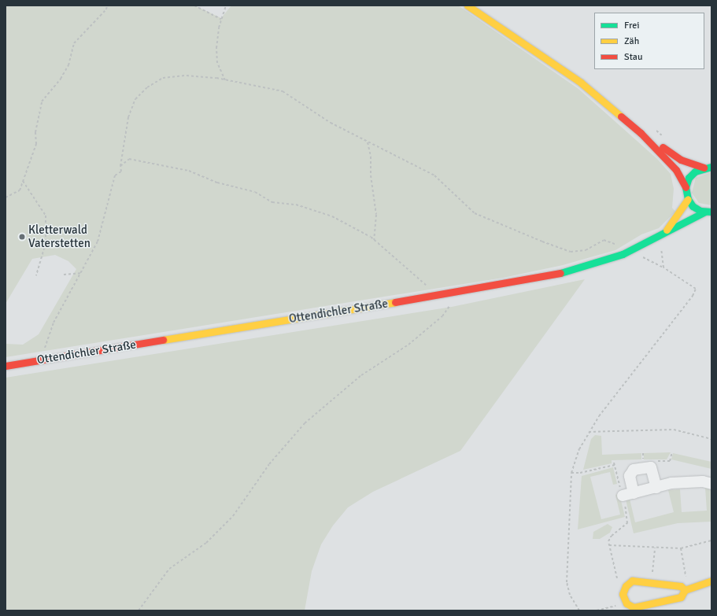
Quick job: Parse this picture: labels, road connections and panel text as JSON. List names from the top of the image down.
{
  "streets": {
    "street": ["Ottendichler Straße"]
  },
  "places": ["Kletterwald Vaterstetten"],
  "legend": ["Frei", "Zäh", "Stau"]
}
